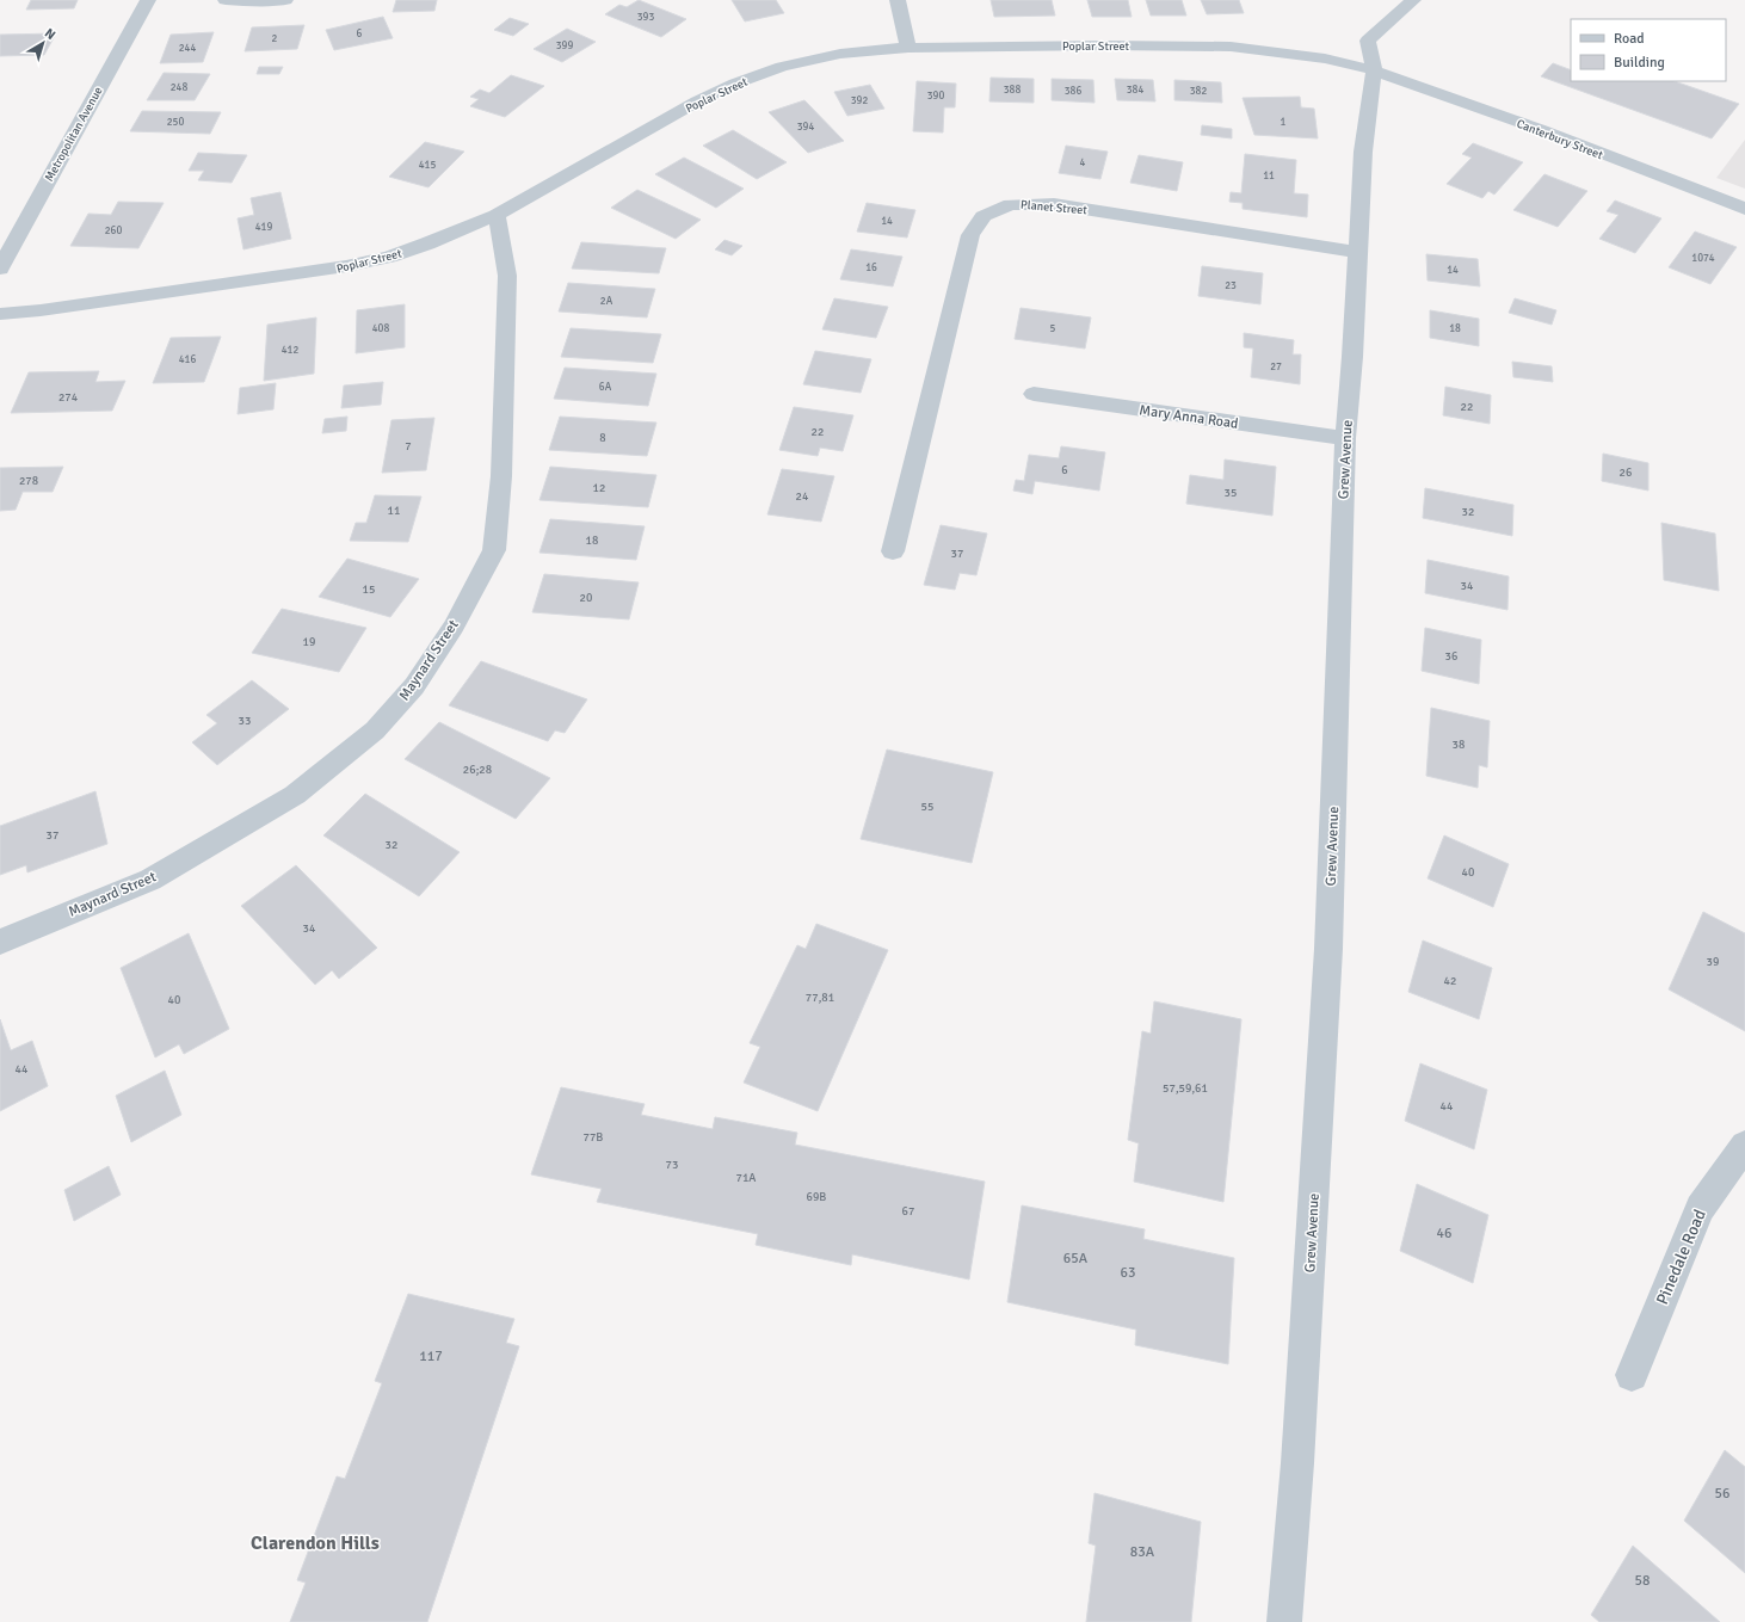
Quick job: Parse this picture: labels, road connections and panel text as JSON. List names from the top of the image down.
{
  "streets": {
    "street": [
      "Poplar Street",
      "Metropolitan Avenue",
      "Canterbury Street",
      "Planet Street",
      "Mary Anna Road",
      "Grew Avenue",
      "Maynard Street",
      "Pinedale Road"
    ]
  },
  "crossings": [
    ["Poplar Street", "Canterbury Street"],
    ["Poplar Street", "Grew Avenue"],
    ["Poplar Street", "Maynard Street"],
    ["Canterbury Street", "Grew Avenue"],
    ["Planet Street", "Grew Avenue"],
    ["Mary Anna Road", "Grew Avenue"]
  ],
  "districts": ["Clarendon Hills"],
  "house_numbers": [
    "393",
    "6",
    "2",
    "399",
    "244",
    "248",
    "388",
    "384",
    "386",
    "382",
    "390",
    "392",
    "250",
    "1",
    "394",
    "4",
    "415",
    "11",
    "14",
    "419",
    "260",
    "1074",
    "16",
    "14",
    "23",
    "2A",
    "408",
    "5",
    "18",
    "412",
    "416",
    "27",
    "6A",
    "274",
    "22",
    "22",
    "8",
    "7",
    "6",
    "26",
    "278",
    "12",
    "35",
    "24",
    "11",
    "32",
    "18",
    "37",
    "34",
    "15",
    "20",
    "19",
    "36",
    "33",
    "38",
    "26;28",
    "55",
    "37",
    "32",
    "40",
    "34",
    "39",
    "42",
    "77,81",
    "40",
    "44",
    "57,59,61",
    "44",
    "77B",
    "73",
    "71A",
    "69B",
    "67",
    "46",
    "65A",
    "63",
    "117",
    "56",
    "83A",
    "58"
  ],
  "legend": ["Road", "Building"],
  "north": "top right"
}
